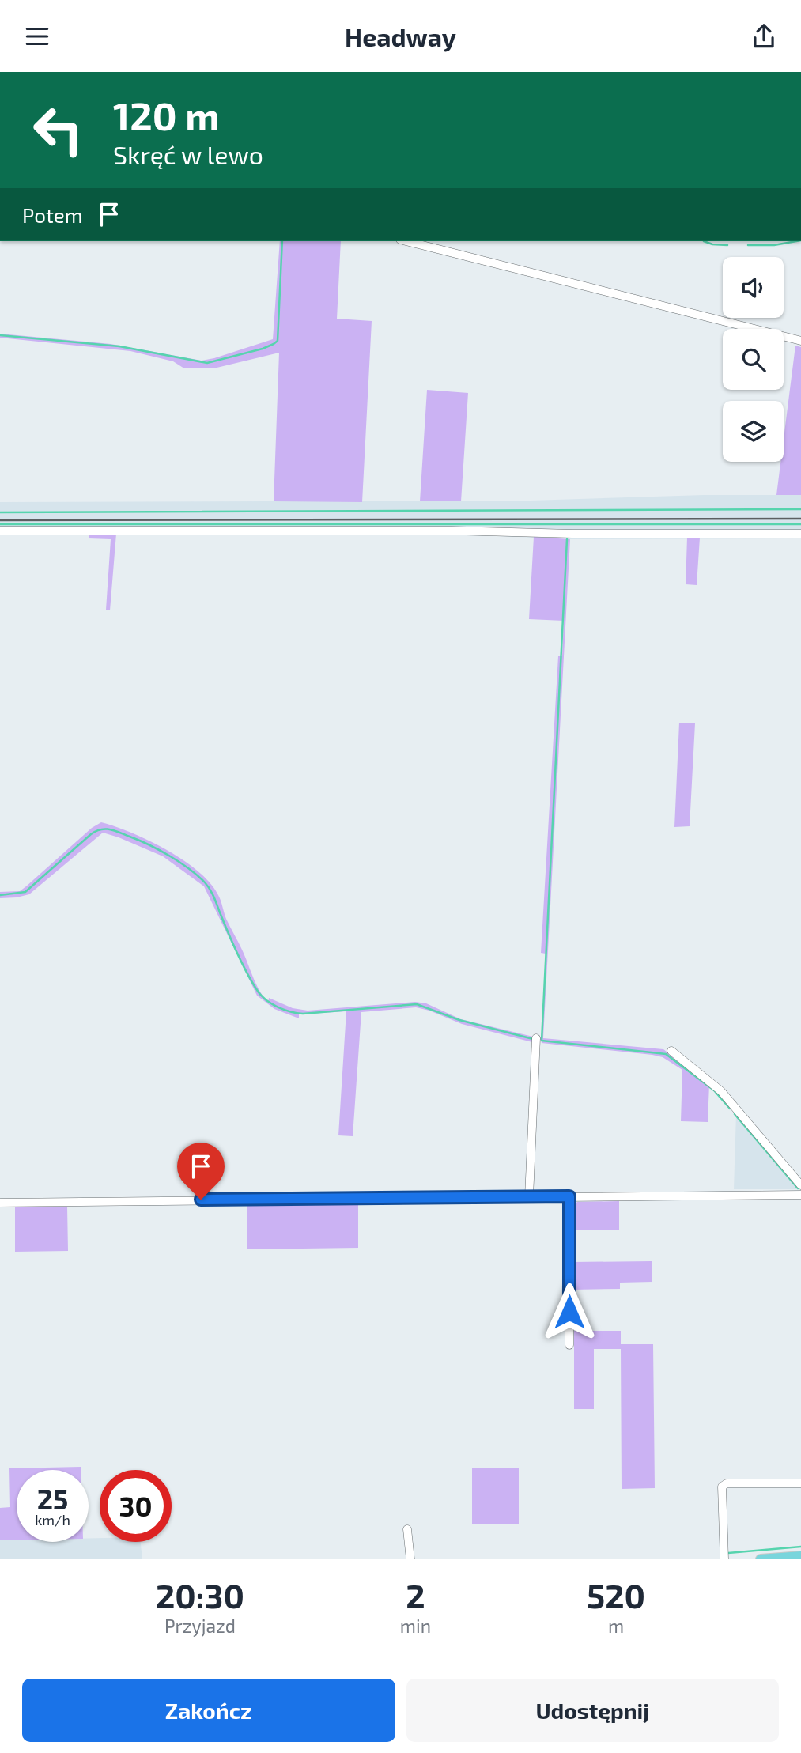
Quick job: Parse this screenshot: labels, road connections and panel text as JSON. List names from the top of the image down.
{
  "page": {
    "header": "Headway",
    "turn": ["120 m", "Skręć w lewo"],
    "then": "Potem",
    "speed": "25 km/h",
    "limit": "30",
    "eta": [
      "20:30",
      "Przyjazd",
      "2",
      "min",
      "520",
      "m"
    ],
    "buttons": ["Zakończ", "Udostępnij"]
  }
}
